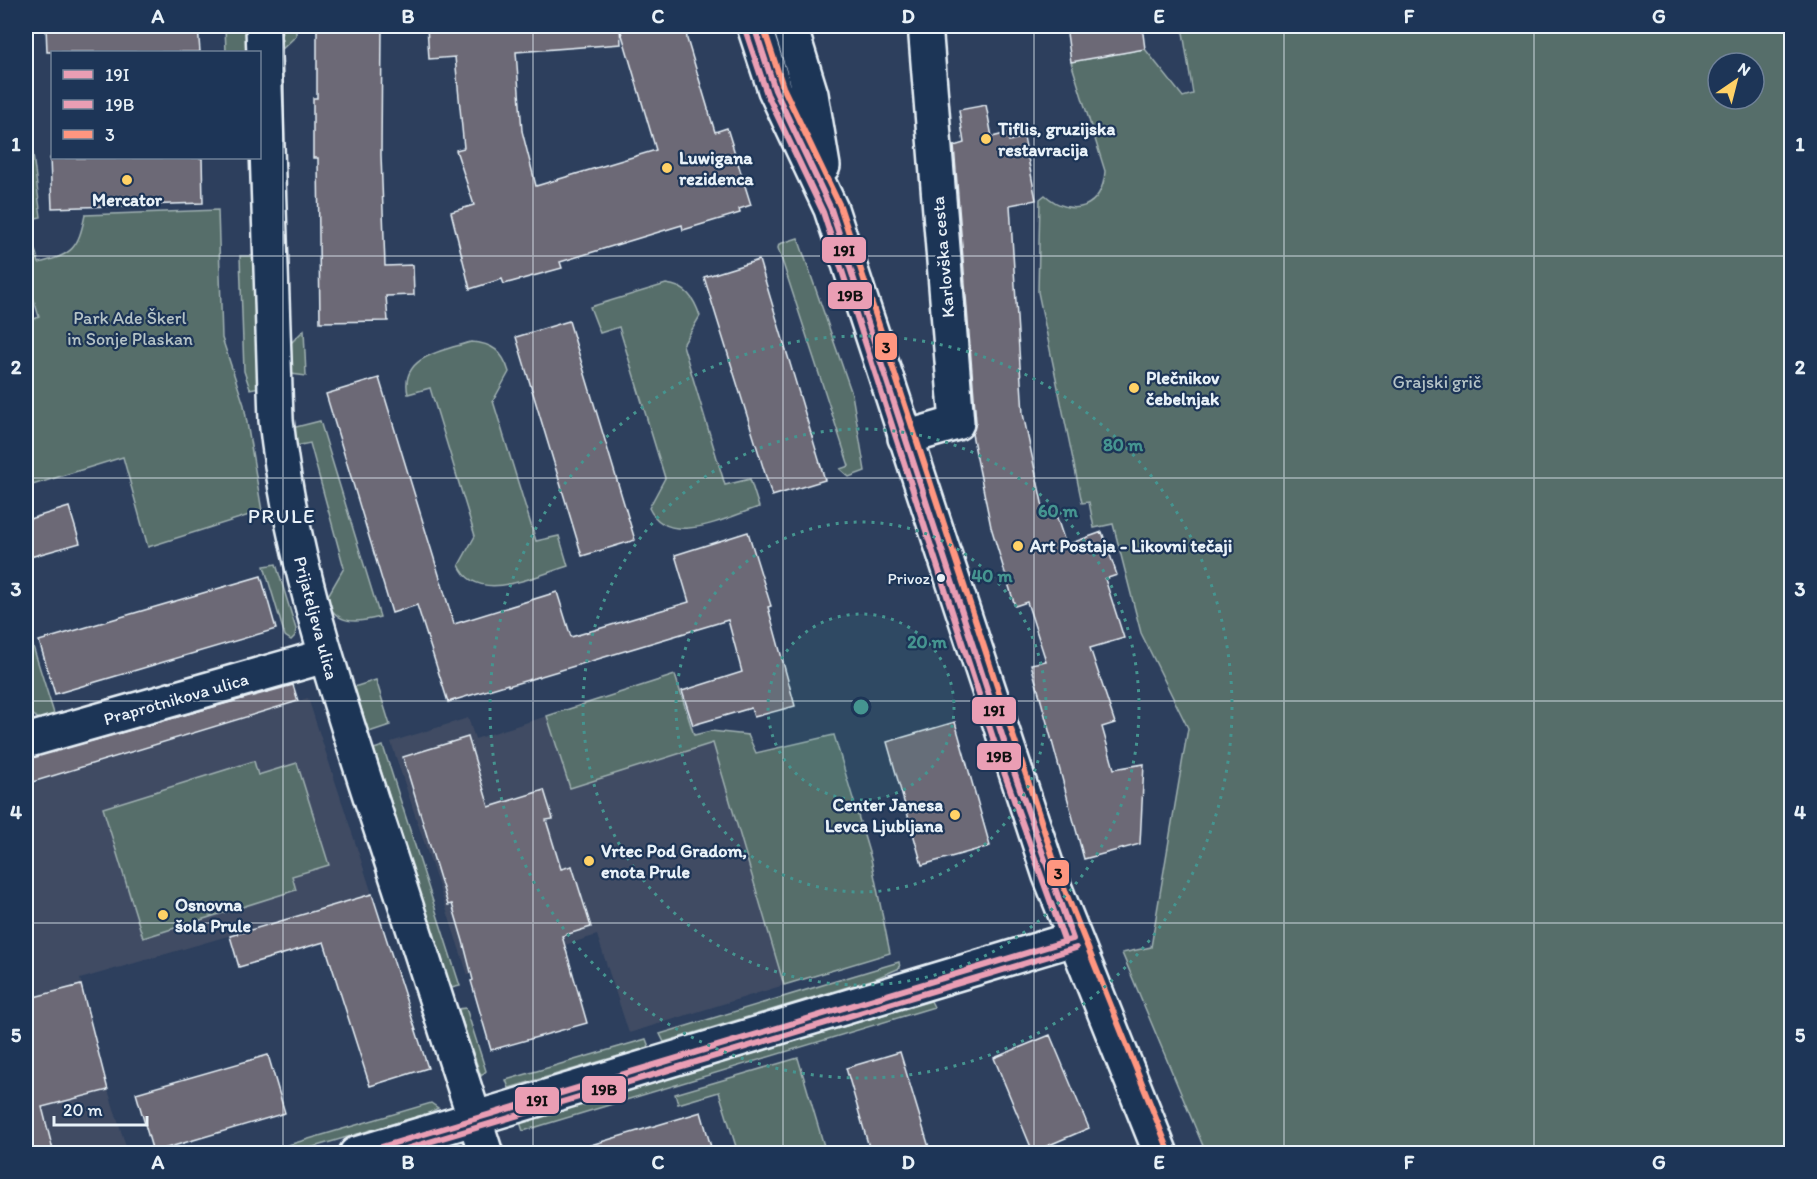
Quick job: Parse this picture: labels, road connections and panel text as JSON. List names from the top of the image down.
{
  "streets": {
    "street": ["Karlovška cesta", "Prijateljeva ulica", "Praprotnikova ulica"]
  },
  "crossings": [
    ["Prijateljeva ulica", "Praprotnikova ulica"]
  ],
  "districts": ["PRULE"],
  "parks": ["Park Ade Škerl in Sonje Plaskan", "Grajski grič"],
  "places": [
    "Tiflis, gruzijska restavracija",
    "Luwigana rezidenca",
    "Mercator",
    "Plečnikov čebelnjak",
    "Art Postaja - Likovni tečaji",
    "Privoz",
    "Center Janesa Levca Ljubljana",
    "Vrtec Pod Gradom, enota Prule",
    "Osnovna šola Prule"
  ],
  "lines": ["transit line 19I", "transit line 3", "transit line 19B"],
  "legend": ["19I", "19B", "3"],
  "scale_bar": "20 m",
  "north": "top right",
  "grid": {
    "columns": [
      "A",
      "B",
      "C",
      "D",
      "E",
      "F",
      "G"
    ],
    "rows": [
      "1",
      "2",
      "3",
      "4",
      "5"
    ]
  },
  "rings": [
    "80 m",
    "60 m",
    "40 m",
    "20 m"
  ]
}
